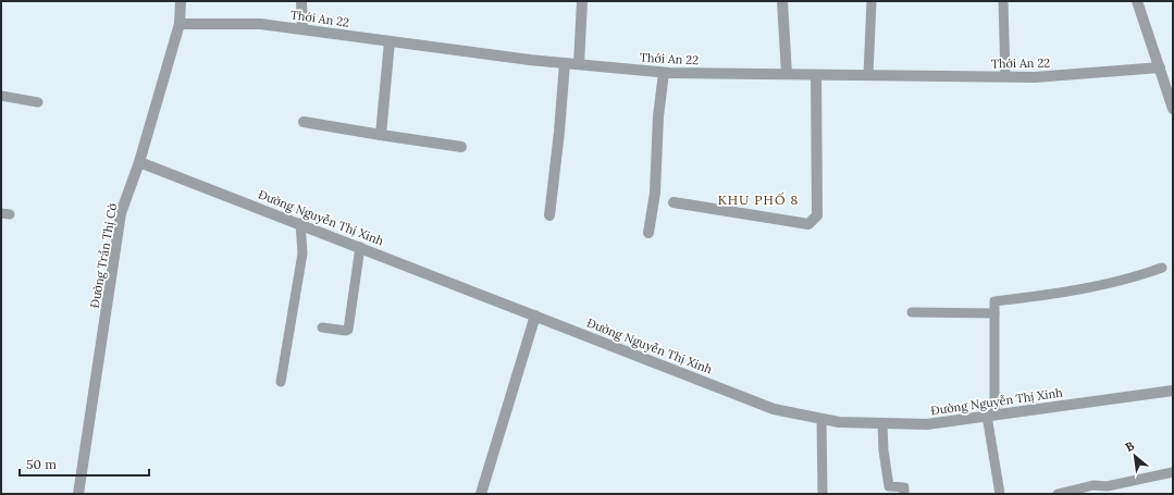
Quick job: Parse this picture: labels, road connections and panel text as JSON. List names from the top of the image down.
{
  "streets": {
    "street": ["Thới An 22", "Đường Nguyễn Thị Xinh", "Đường Trần Thị Cờ"]
  },
  "crossings": [
    ["Thới An 22", "Đường Trần Thị Cờ"],
    ["Đường Nguyễn Thị Xinh", "Đường Trần Thị Cờ"]
  ],
  "districts": ["KHU PHỐ 8"],
  "scale_bar": "50 m",
  "north": "top left"
}
